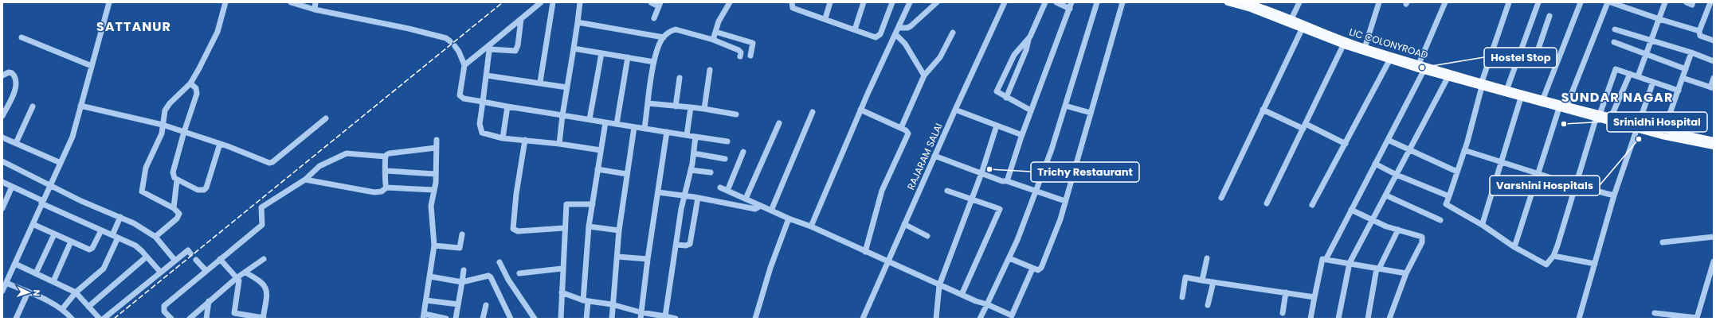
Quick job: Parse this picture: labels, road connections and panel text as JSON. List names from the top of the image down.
{
  "streets": {
    "main road": ["LIC COLONYROAD"],
    "street": ["RAJARAM SALAI"]
  },
  "districts": ["SATTANUR", "SUNDAR NAGAR"],
  "places": [
    "Hostel Stop",
    "Srinidhi Hospital",
    "Varshini Hospitals",
    "Trichy Restaurant"
  ],
  "north": "right"
}
